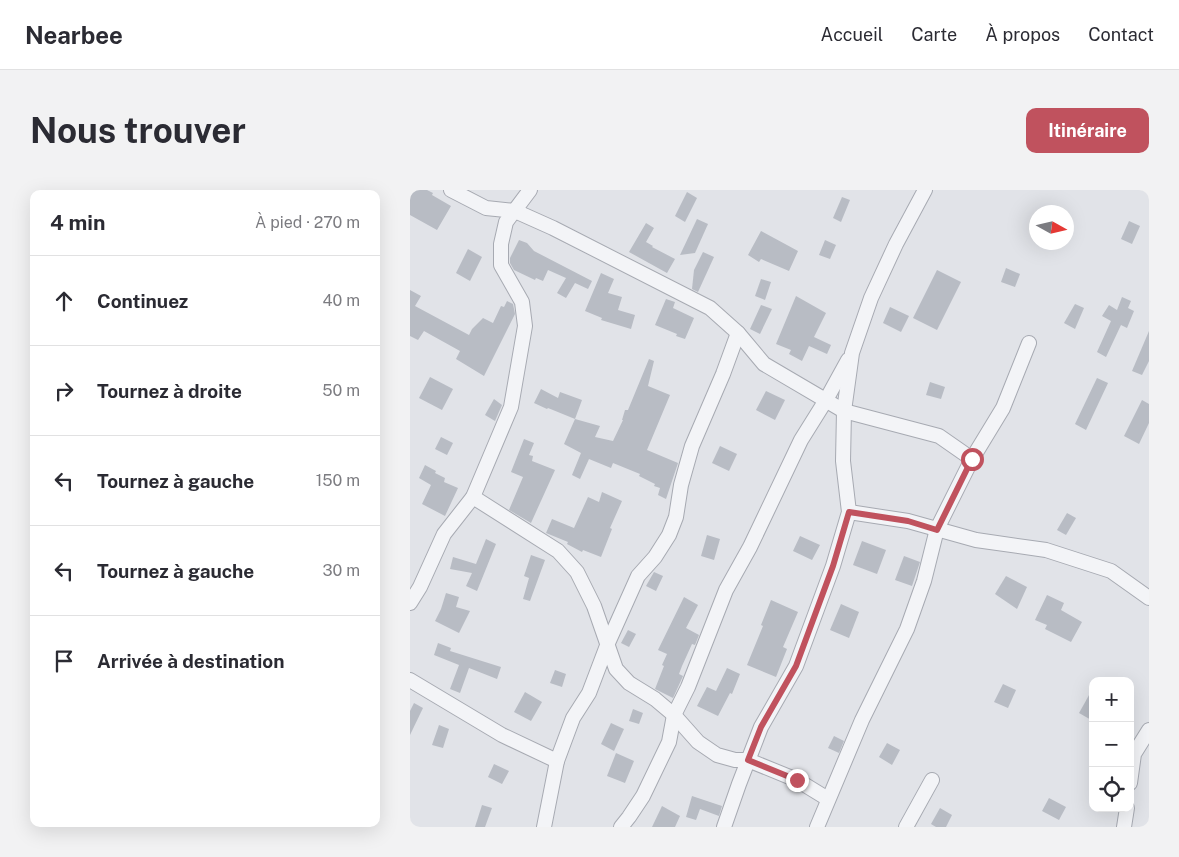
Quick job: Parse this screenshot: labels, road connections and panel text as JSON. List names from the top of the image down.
{
  "north": "right",
  "page": {
    "header": "Nearbee",
    "nav": [
      "Accueil",
      "Carte",
      "À propos",
      "Contact"
    ],
    "buttons": "Itinéraire",
    "title": "Nous trouver",
    "heading": ["4 min", "À pied · 270 m"],
    "list": [
      ["Continuez", "40 m"],
      ["Tournez à droite", "50 m"],
      ["Tournez à gauche", "150 m"],
      ["Tournez à gauche", "30 m"],
      "Arrivée à destination"
    ],
    "map_buttons": ["+", "−"]
  }
}
